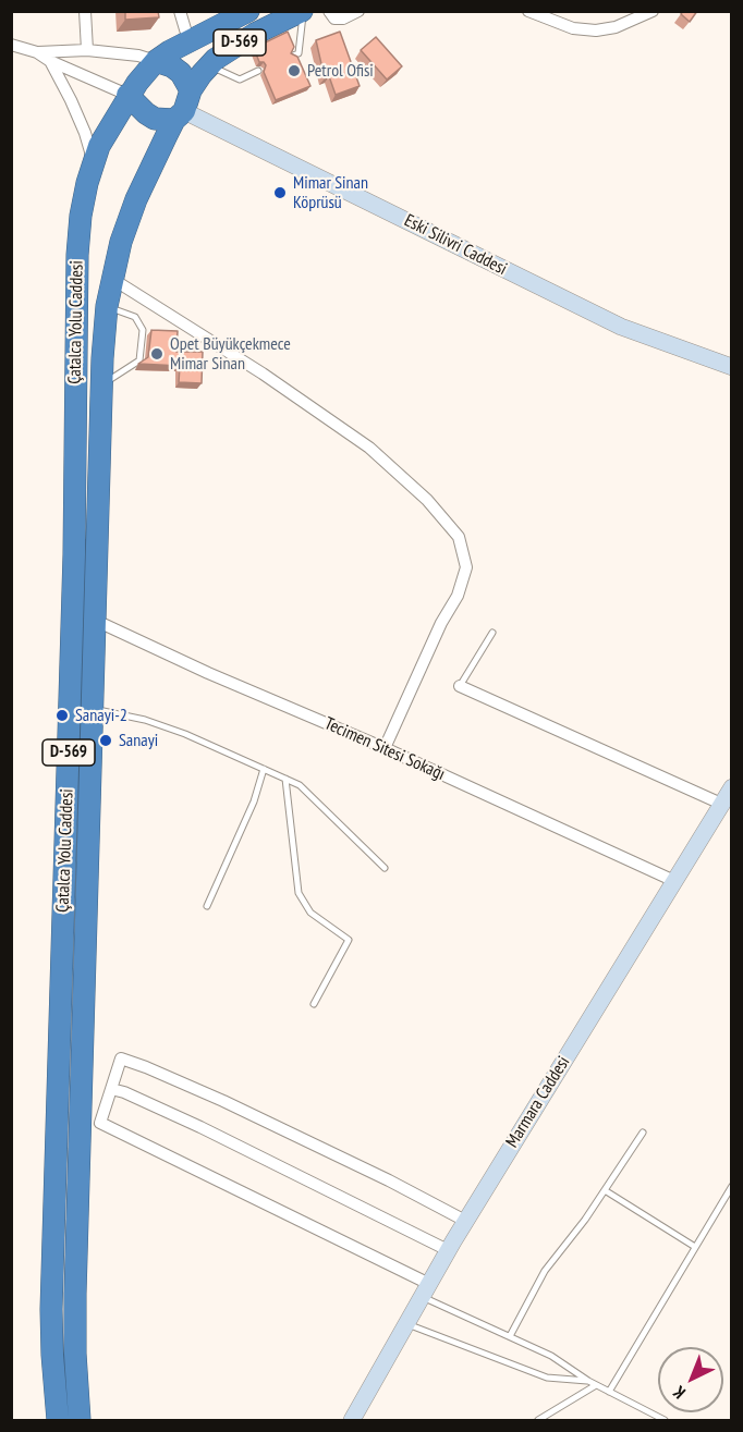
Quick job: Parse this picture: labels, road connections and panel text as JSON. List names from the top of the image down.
{
  "streets": {
    "highway": ["D-569", "Çatalca Yolu Caddesi"],
    "main road": ["Eski Silivri Caddesi", "Marmara Caddesi"],
    "street": ["Tecimen Sitesi Sokağı"]
  },
  "crossings": [
    ["D-569", "Eski Silivri Caddesi"],
    ["D-569", "Çatalca Yolu Caddesi"],
    ["Eski Silivri Caddesi", "Çatalca Yolu Caddesi"],
    ["Çatalca Yolu Caddesi", "Tecimen Sitesi Sokağı"],
    ["Tecimen Sitesi Sokağı", "Marmara Caddesi"]
  ],
  "places": [
    "Petrol Ofisi",
    "Mimar Sinan Köprüsü",
    "Opet Büyükçekmece Mimar Sinan",
    "Sanayi-2",
    "Sanayi"
  ],
  "north": "bottom left"
}
